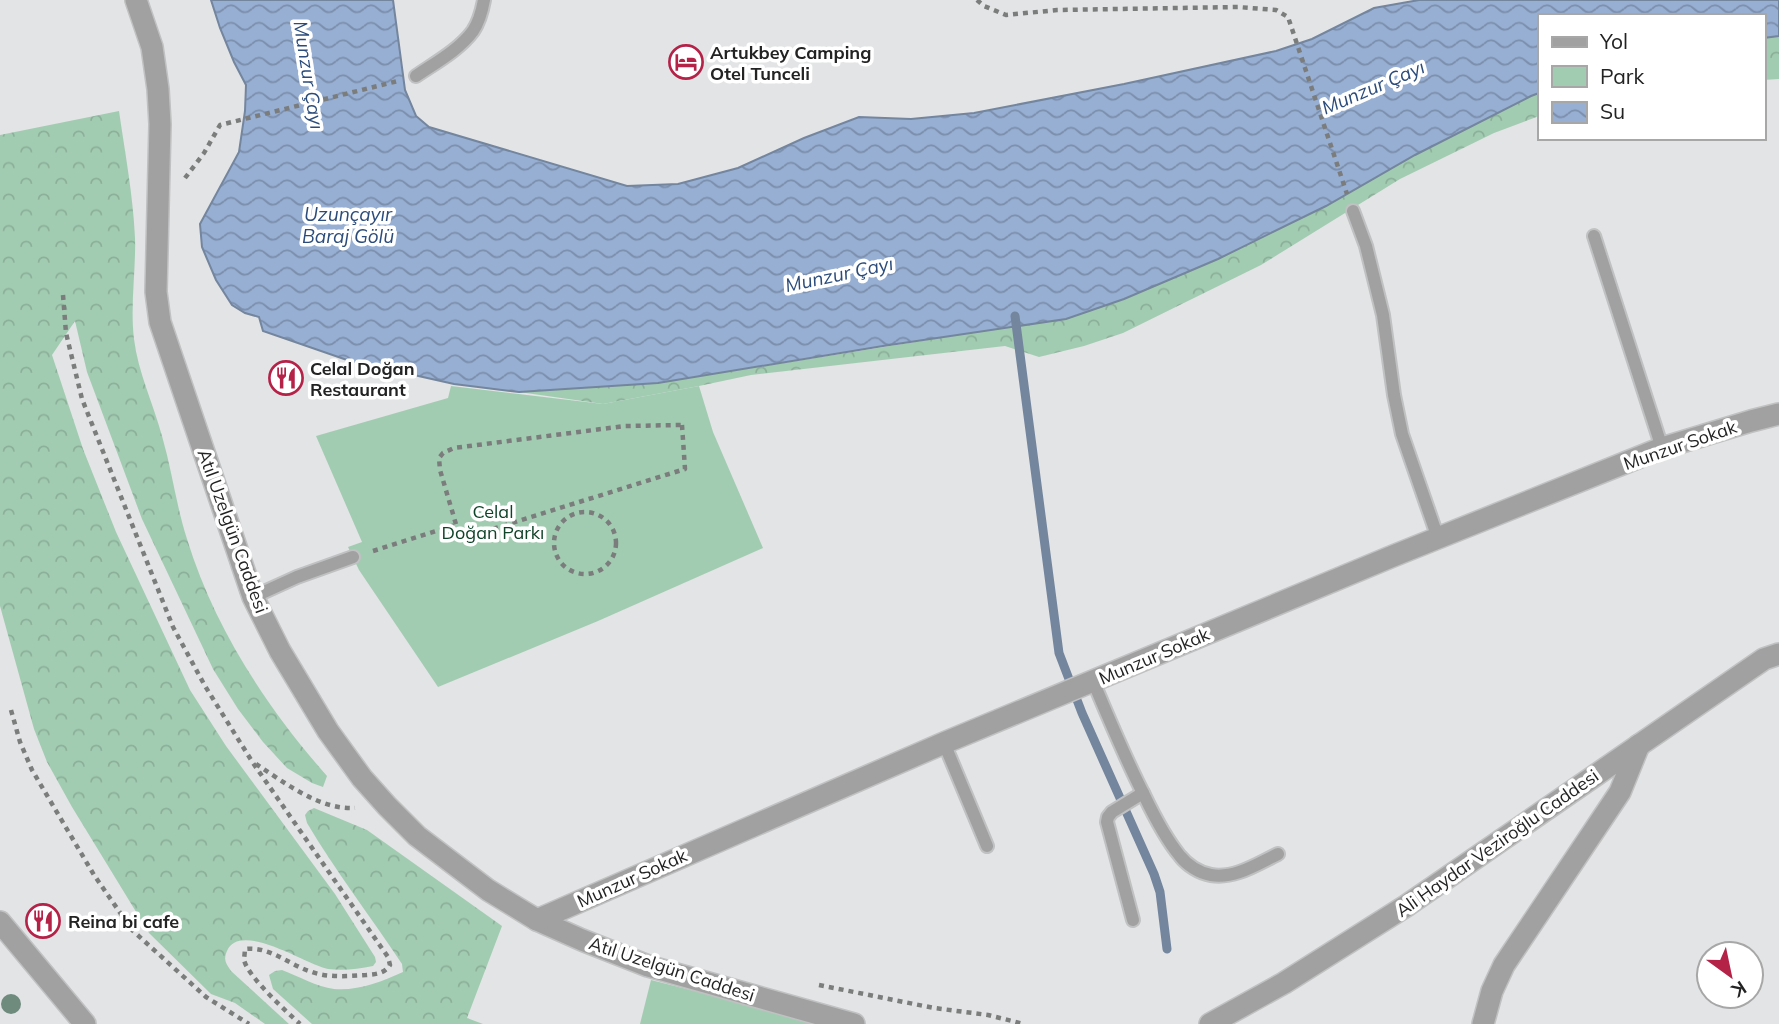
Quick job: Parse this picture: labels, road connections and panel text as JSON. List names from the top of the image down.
{
  "streets": {
    "street": ["Munzur Sokak", "Atıl Uzelgün Caddesi", "Ali Haydar Veziroğlu Caddesi"]
  },
  "crossings": [
    ["Munzur Sokak", "Atıl Uzelgün Caddesi"]
  ],
  "water": ["Munzur Çayı", "Uzunçayır Baraj Gölü"],
  "parks": ["Celal Doğan Parkı"],
  "places": {
    "hotel": ["Artukbey Camping Otel Tunceli"],
    "restaurant": ["Celal Doğan Restaurant", "Reina bi cafe"]
  },
  "legend": ["Yol", "Park", "Su"],
  "north": "bottom right"
}
